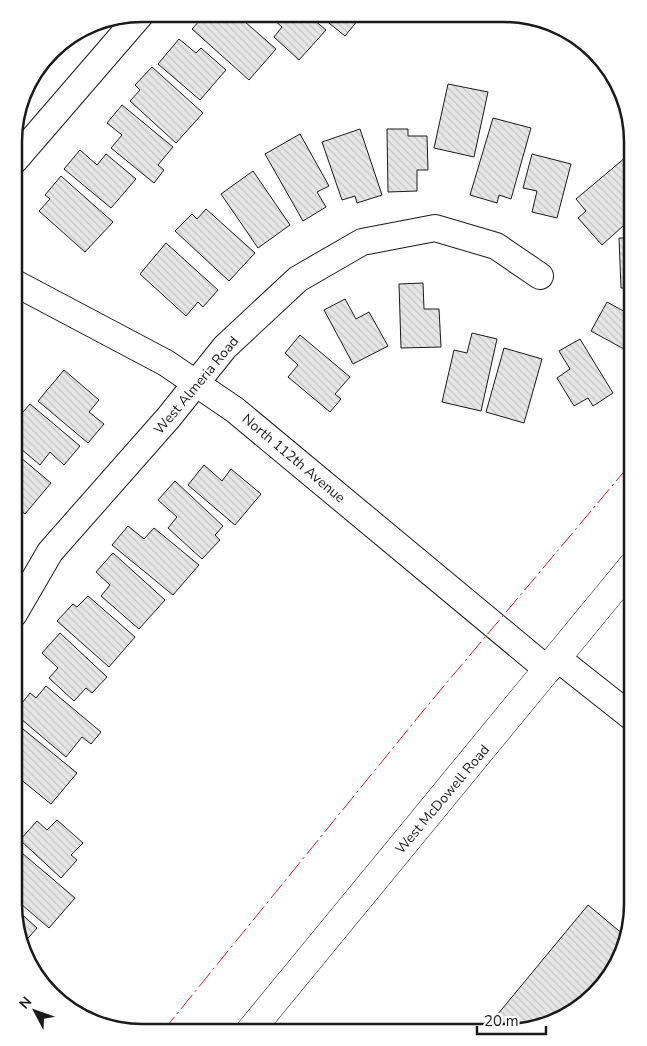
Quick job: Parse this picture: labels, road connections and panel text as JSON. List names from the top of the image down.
{
  "streets": {
    "main road": ["West McDowell Road"],
    "street": ["West Almeria Road", "North 112th Avenue"]
  },
  "crossings": [
    ["West Almeria Road", "North 112th Avenue"],
    ["North 112th Avenue", "West McDowell Road"]
  ],
  "scale_bar": "20 m",
  "north": "top left"
}
